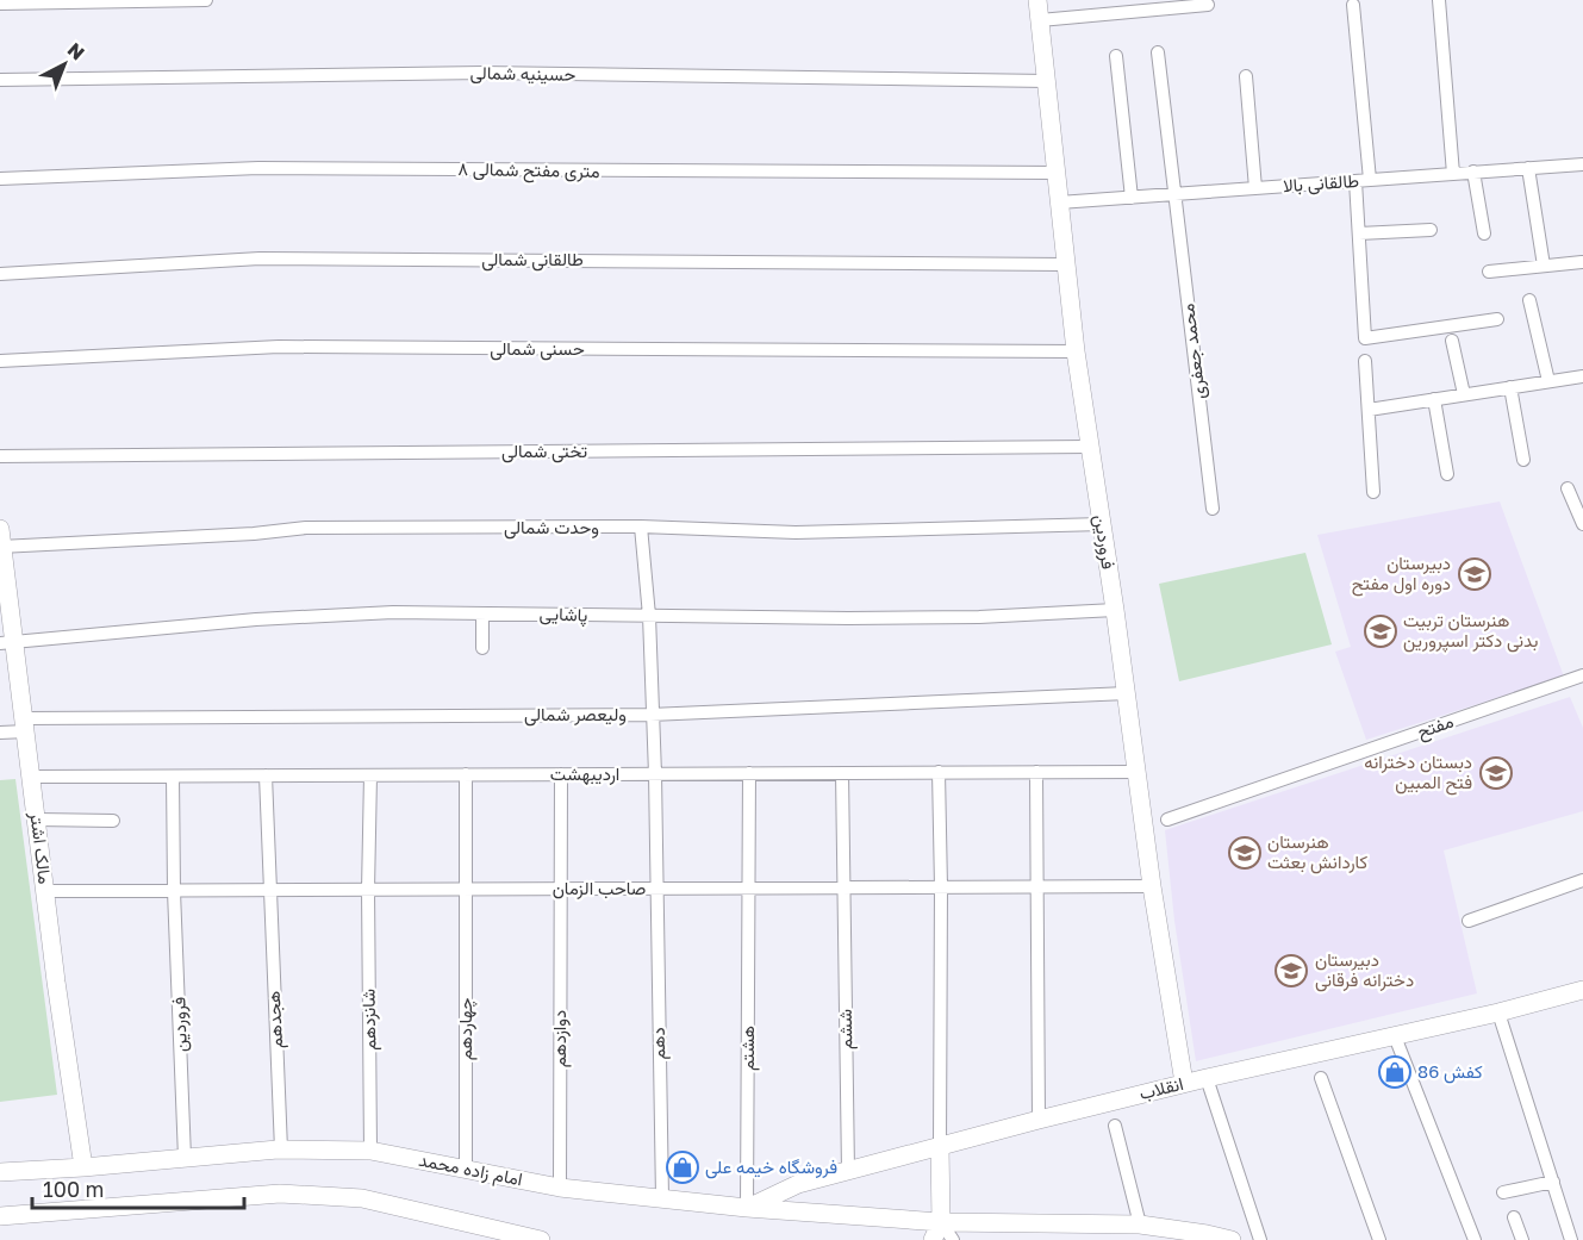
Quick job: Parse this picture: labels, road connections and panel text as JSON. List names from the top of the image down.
{
  "streets": {
    "street": [
      "حسینیه شمالی",
      "۸ متری مفتح شمالی",
      "طالقانی بالا",
      "طالقانی شمالی",
      "حسنی شمالی",
      "محمد جعفری",
      "تختی شمالی",
      "وحدت شمالی",
      "فروردین",
      "پاشایی",
      "ولیعصر شمالی",
      "مفتح",
      "اردیبهشت",
      "مالک اشتر",
      "صاحب الزمان",
      "هجدهم",
      "شانزدهم",
      "چهاردهم",
      "ششم",
      "دوازدهم",
      "دهم",
      "هشتم",
      "انقلاب",
      "امام زاده محمد"
    ]
  },
  "crossings": [
    ["حسینیه شمالی", "فروردین"],
    ["۸ متری مفتح شمالی", "فروردین"],
    ["طالقانی بالا", "محمد جعفری"],
    ["طالقانی بالا", "فروردین"],
    ["طالقانی شمالی", "فروردین"],
    ["حسنی شمالی", "فروردین"],
    ["تختی شمالی", "فروردین"],
    ["وحدت شمالی", "فروردین"],
    ["وحدت شمالی", "مالک اشتر"],
    ["وحدت شمالی", "دهم"],
    ["فروردین", "پاشایی"],
    ["فروردین", "ولیعصر شمالی"],
    ["فروردین", "اردیبهشت"],
    ["فروردین", "صاحب الزمان"],
    ["فروردین", "انقلاب"],
    ["فروردین", "امام زاده محمد"],
    ["پاشایی", "مالک اشتر"],
    ["پاشایی", "دهم"],
    ["ولیعصر شمالی", "مالک اشتر"],
    ["ولیعصر شمالی", "دهم"],
    ["اردیبهشت", "مالک اشتر"],
    ["اردیبهشت", "هجدهم"],
    ["اردیبهشت", "شانزدهم"],
    ["اردیبهشت", "چهاردهم"],
    ["اردیبهشت", "ششم"],
    ["اردیبهشت", "دوازدهم"],
    ["اردیبهشت", "دهم"],
    ["اردیبهشت", "هشتم"],
    ["مالک اشتر", "صاحب الزمان"],
    ["مالک اشتر", "امام زاده محمد"],
    ["صاحب الزمان", "هجدهم"],
    ["صاحب الزمان", "شانزدهم"],
    ["صاحب الزمان", "چهاردهم"],
    ["صاحب الزمان", "ششم"],
    ["صاحب الزمان", "دوازدهم"],
    ["صاحب الزمان", "دهم"],
    ["صاحب الزمان", "هشتم"],
    ["هجدهم", "امام زاده محمد"],
    ["شانزدهم", "امام زاده محمد"],
    ["چهاردهم", "امام زاده محمد"],
    ["ششم", "انقلاب"],
    ["دوازدهم", "امام زاده محمد"],
    ["دهم", "امام زاده محمد"],
    ["هشتم", "انقلاب"],
    ["هشتم", "امام زاده محمد"],
    ["انقلاب", "امام زاده محمد"]
  ],
  "places": {
    "school or university": [
      "دبیرستان دوره اول مفتح",
      "هنرستان تربیت بدنی دکتر اسپرورین",
      "دبستان دخترانه فتح المبین",
      "هنرستان کاردانش بعثت",
      "دبیرستان دخترانه فرقانی"
    ],
    "shop": ["کفش 86", "فروشگاه خیمه علی"]
  },
  "scale_bar": "100 m",
  "north": "top right"
}
